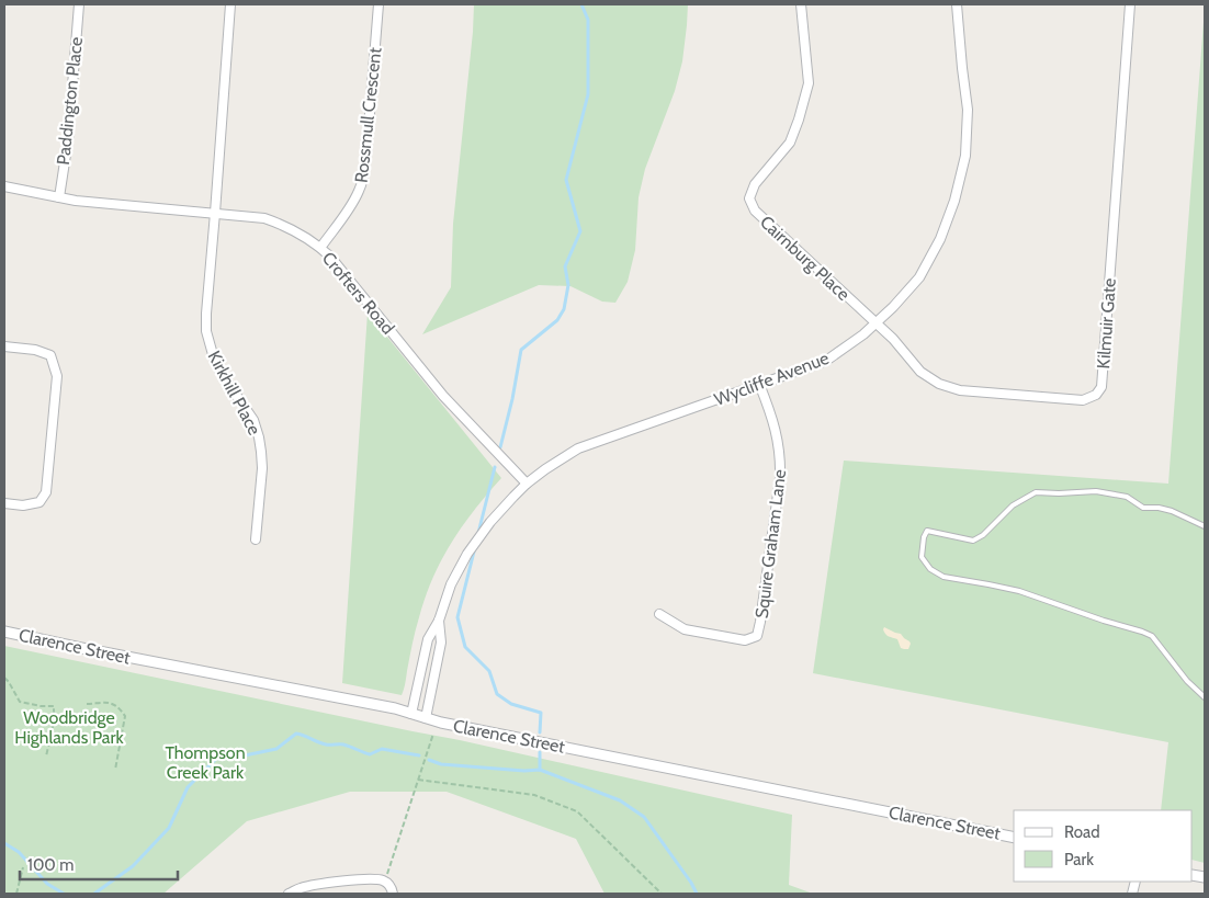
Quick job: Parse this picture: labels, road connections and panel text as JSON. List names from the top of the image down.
{
  "streets": {
    "street": [
      "Paddington Place",
      "Rossmull Crescent",
      "Cairnburg Place",
      "Crofters Road",
      "Kilmuir Gate",
      "Wycliffe Avenue",
      "Kirkhill Place",
      "Squire Graham Lane",
      "Clarence Street"
    ]
  },
  "crossings": [
    ["Paddington Place", "Crofters Road"],
    ["Rossmull Crescent", "Crofters Road"],
    ["Cairnburg Place", "Kilmuir Gate"],
    ["Cairnburg Place", "Wycliffe Avenue"],
    ["Crofters Road", "Wycliffe Avenue"],
    ["Crofters Road", "Kirkhill Place"],
    ["Kilmuir Gate", "Wycliffe Avenue"],
    ["Wycliffe Avenue", "Squire Graham Lane"],
    ["Wycliffe Avenue", "Clarence Street"]
  ],
  "parks": ["Woodbridge Highlands Park", "Thompson Creek Park"],
  "legend": ["Road", "Park"],
  "scale_bar": "100 m"
}
